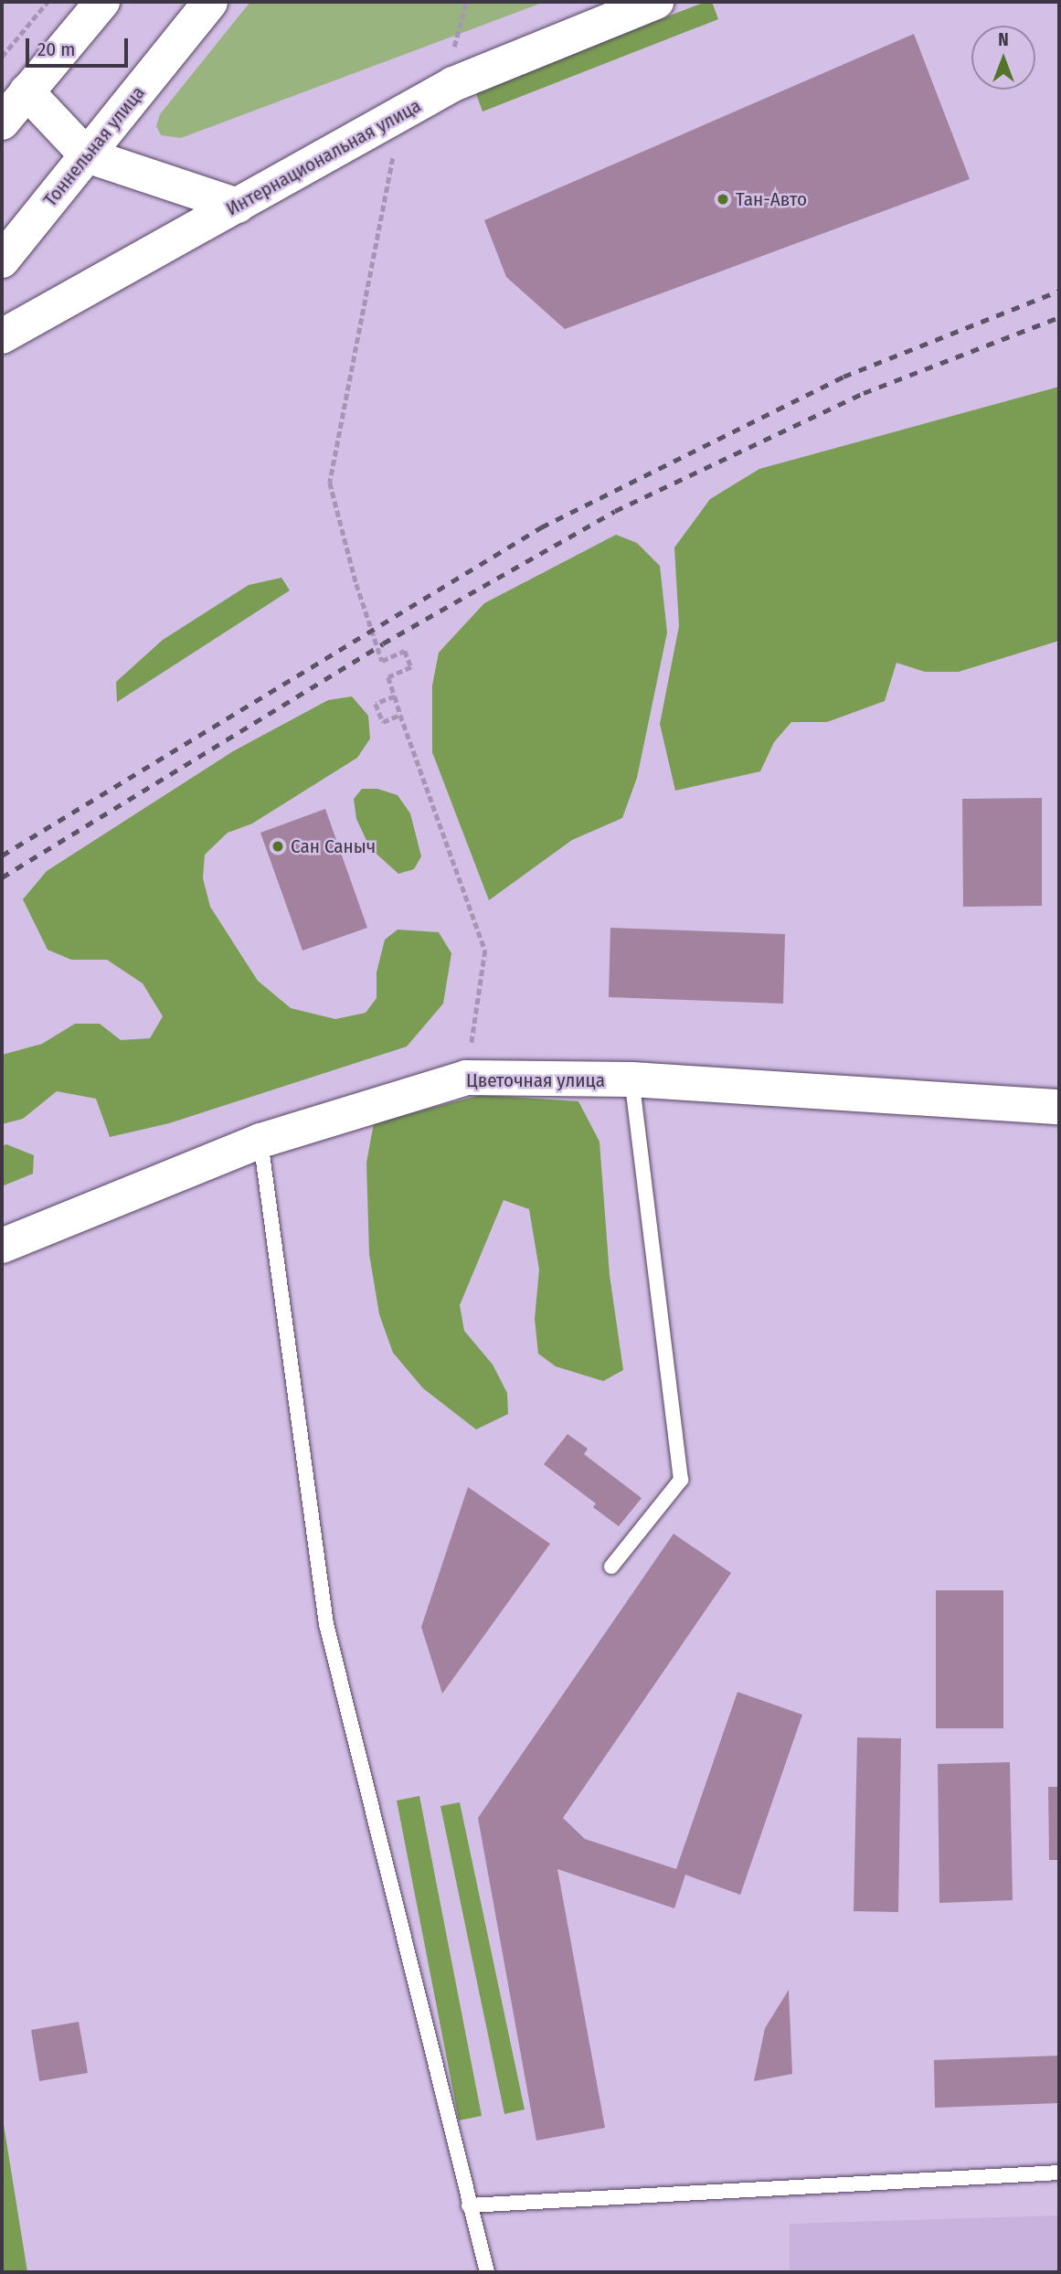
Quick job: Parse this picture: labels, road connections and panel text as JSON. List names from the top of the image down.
{
  "streets": {
    "main road": ["Тоннельная улица", "Интернациональная улица", "Цветочная улица"]
  },
  "places": ["Тан-Авто", "Сан Саныч"],
  "scale_bar": "20 m",
  "north": "top"
}
